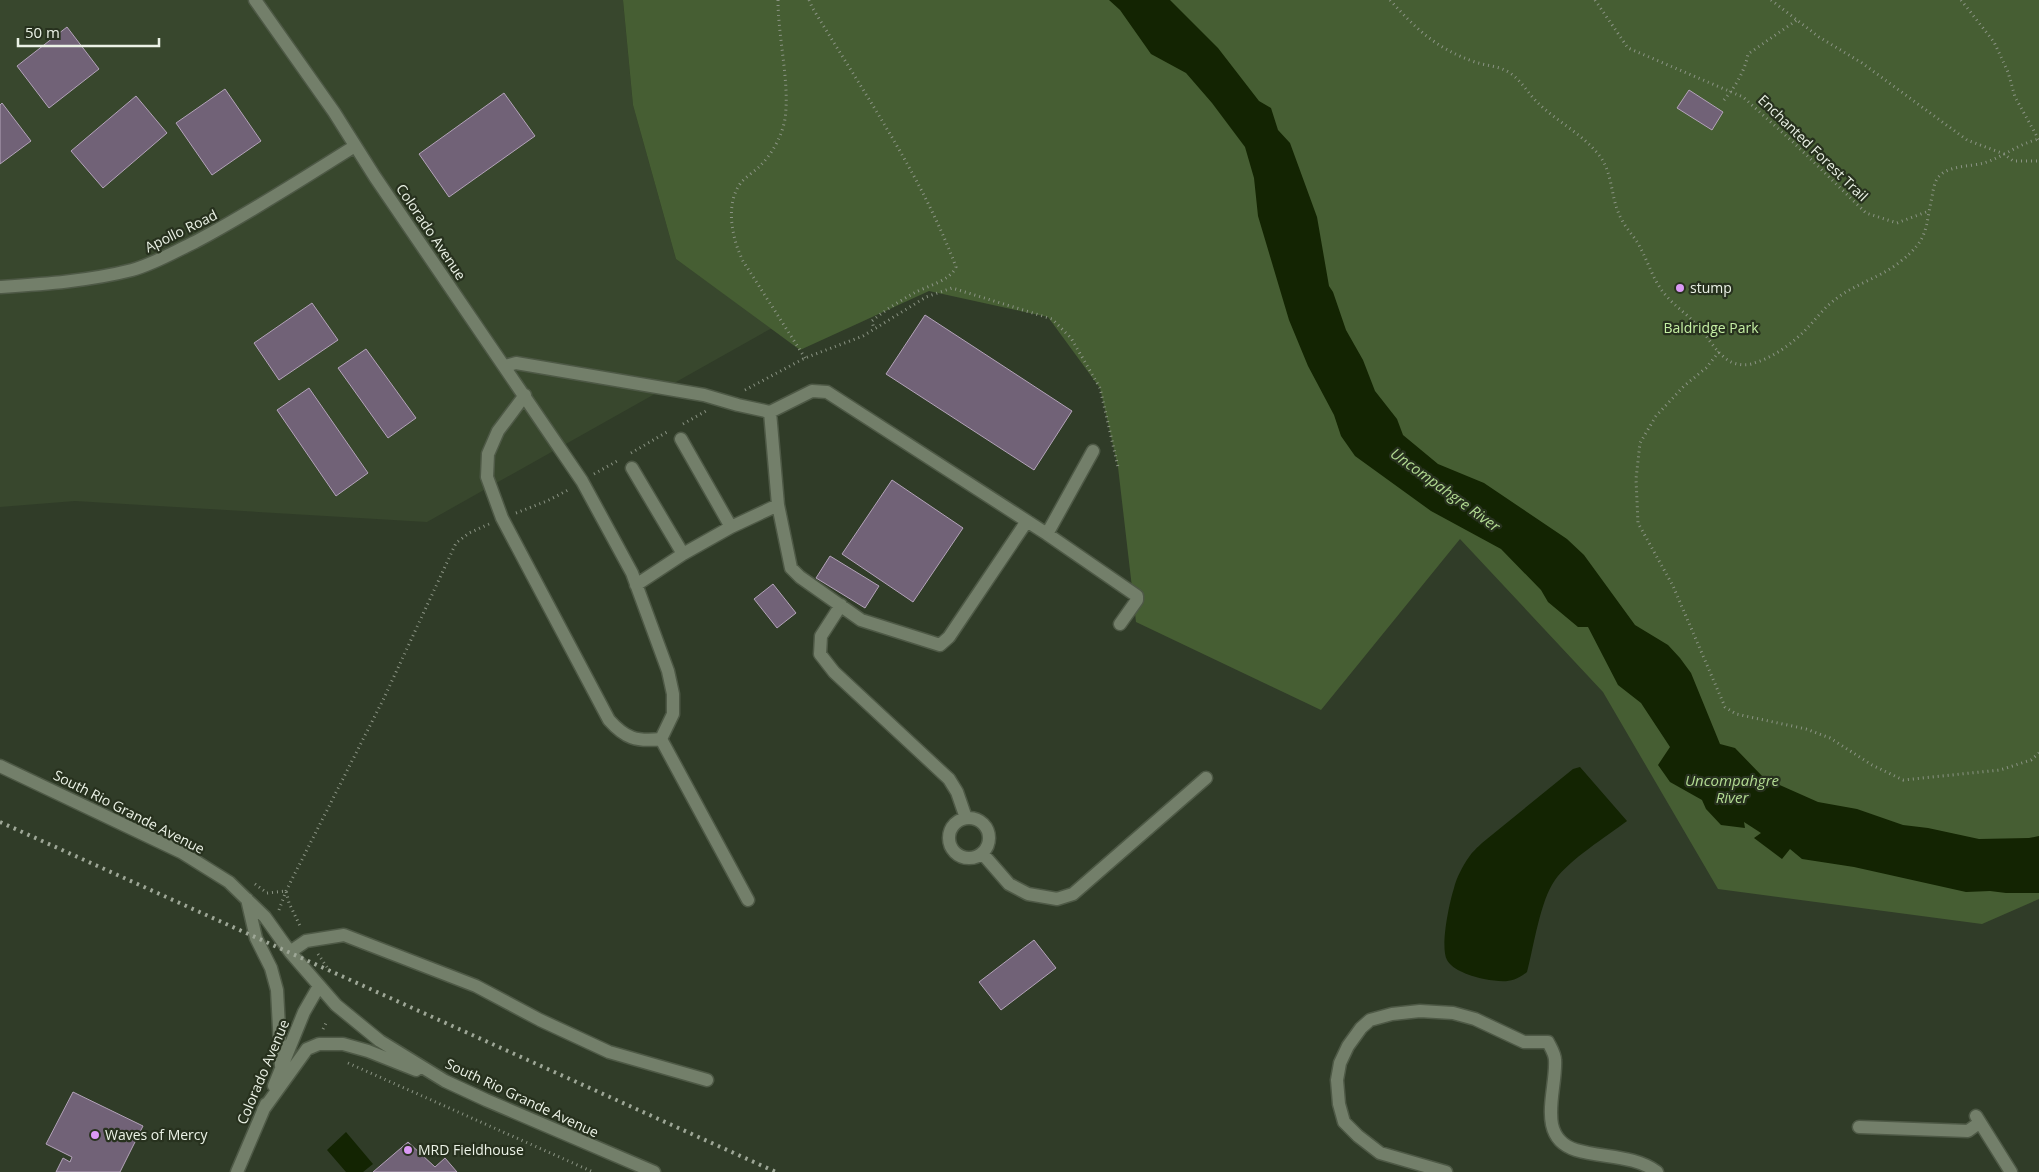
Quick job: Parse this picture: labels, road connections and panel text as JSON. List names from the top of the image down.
{
  "streets": {
    "street": ["Apollo Road", "Colorado Avenue", "South Rio Grande Avenue"],
    "path": ["Enchanted Forest Trail"]
  },
  "crossings": [
    ["Apollo Road", "Colorado Avenue"],
    ["Colorado Avenue", "South Rio Grande Avenue"]
  ],
  "water": ["Uncompahgre River"],
  "parks": ["Baldridge Park"],
  "places": ["stump", "Waves of Mercy", "MRD Fieldhouse"],
  "scale_bar": "50 m"
}
